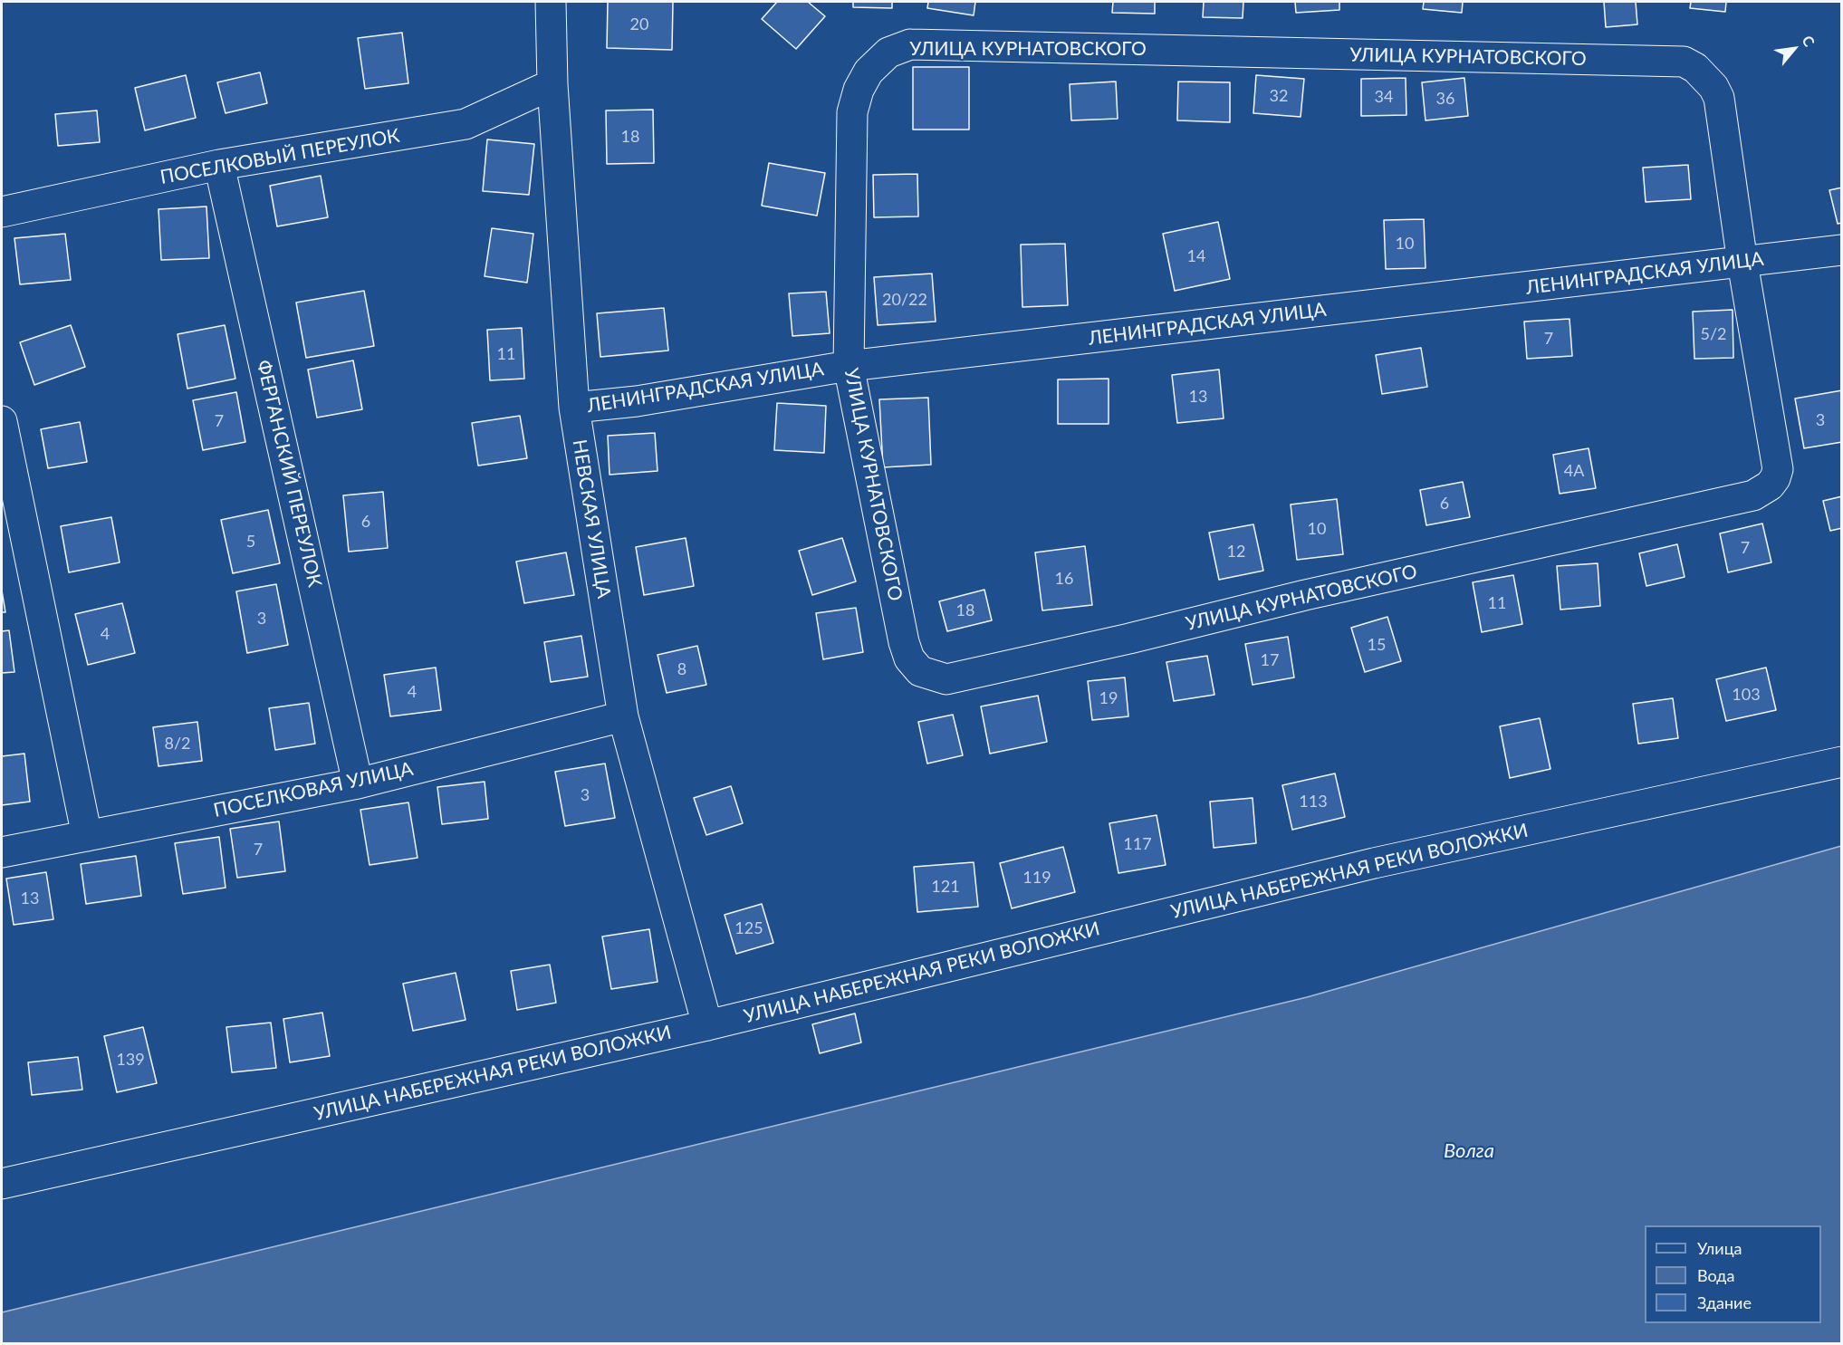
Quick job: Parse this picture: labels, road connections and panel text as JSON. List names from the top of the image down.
{
  "streets": {
    "street": [
      "УЛИЦА КУРНАТОВСКОГО",
      "ПОСЕЛКОВЫЙ ПЕРЕУЛОК",
      "ЛЕНИНГРАДСКАЯ УЛИЦА",
      "ФЕРГАНСКИЙ ПЕРЕУЛОК",
      "НЕВСКАЯ УЛИЦА",
      "ПОСЕЛКОВАЯ УЛИЦА",
      "УЛИЦА НАБЕРЕЖНАЯ РЕКИ ВОЛОЖКИ"
    ]
  },
  "crossings": [
    ["УЛИЦА КУРНАТОВСКОГО", "ЛЕНИНГРАДСКАЯ УЛИЦА"],
    ["ПОСЕЛКОВЫЙ ПЕРЕУЛОК", "ФЕРГАНСКИЙ ПЕРЕУЛОК"],
    ["ПОСЕЛКОВЫЙ ПЕРЕУЛОК", "НЕВСКАЯ УЛИЦА"],
    ["ЛЕНИНГРАДСКАЯ УЛИЦА", "НЕВСКАЯ УЛИЦА"],
    ["ФЕРГАНСКИЙ ПЕРЕУЛОК", "ПОСЕЛКОВАЯ УЛИЦА"],
    ["НЕВСКАЯ УЛИЦА", "ПОСЕЛКОВАЯ УЛИЦА"],
    ["НЕВСКАЯ УЛИЦА", "УЛИЦА НАБЕРЕЖНАЯ РЕКИ ВОЛОЖКИ"]
  ],
  "water": ["Волга"],
  "house_numbers": [
    "20",
    "32",
    "34",
    "36",
    "18",
    "10",
    "14",
    "20/22",
    "5/2",
    "7",
    "11",
    "13",
    "3",
    "7",
    "4А",
    "6",
    "6",
    "10",
    "5",
    "7",
    "12",
    "16",
    "11",
    "18",
    "3",
    "4",
    "15",
    "17",
    "8",
    "4",
    "103",
    "19",
    "8/2",
    "3",
    "113",
    "117",
    "7",
    "119",
    "121",
    "13",
    "125",
    "139"
  ],
  "legend": ["Улица", "Вода", "Здание"],
  "north": "top right"
}
